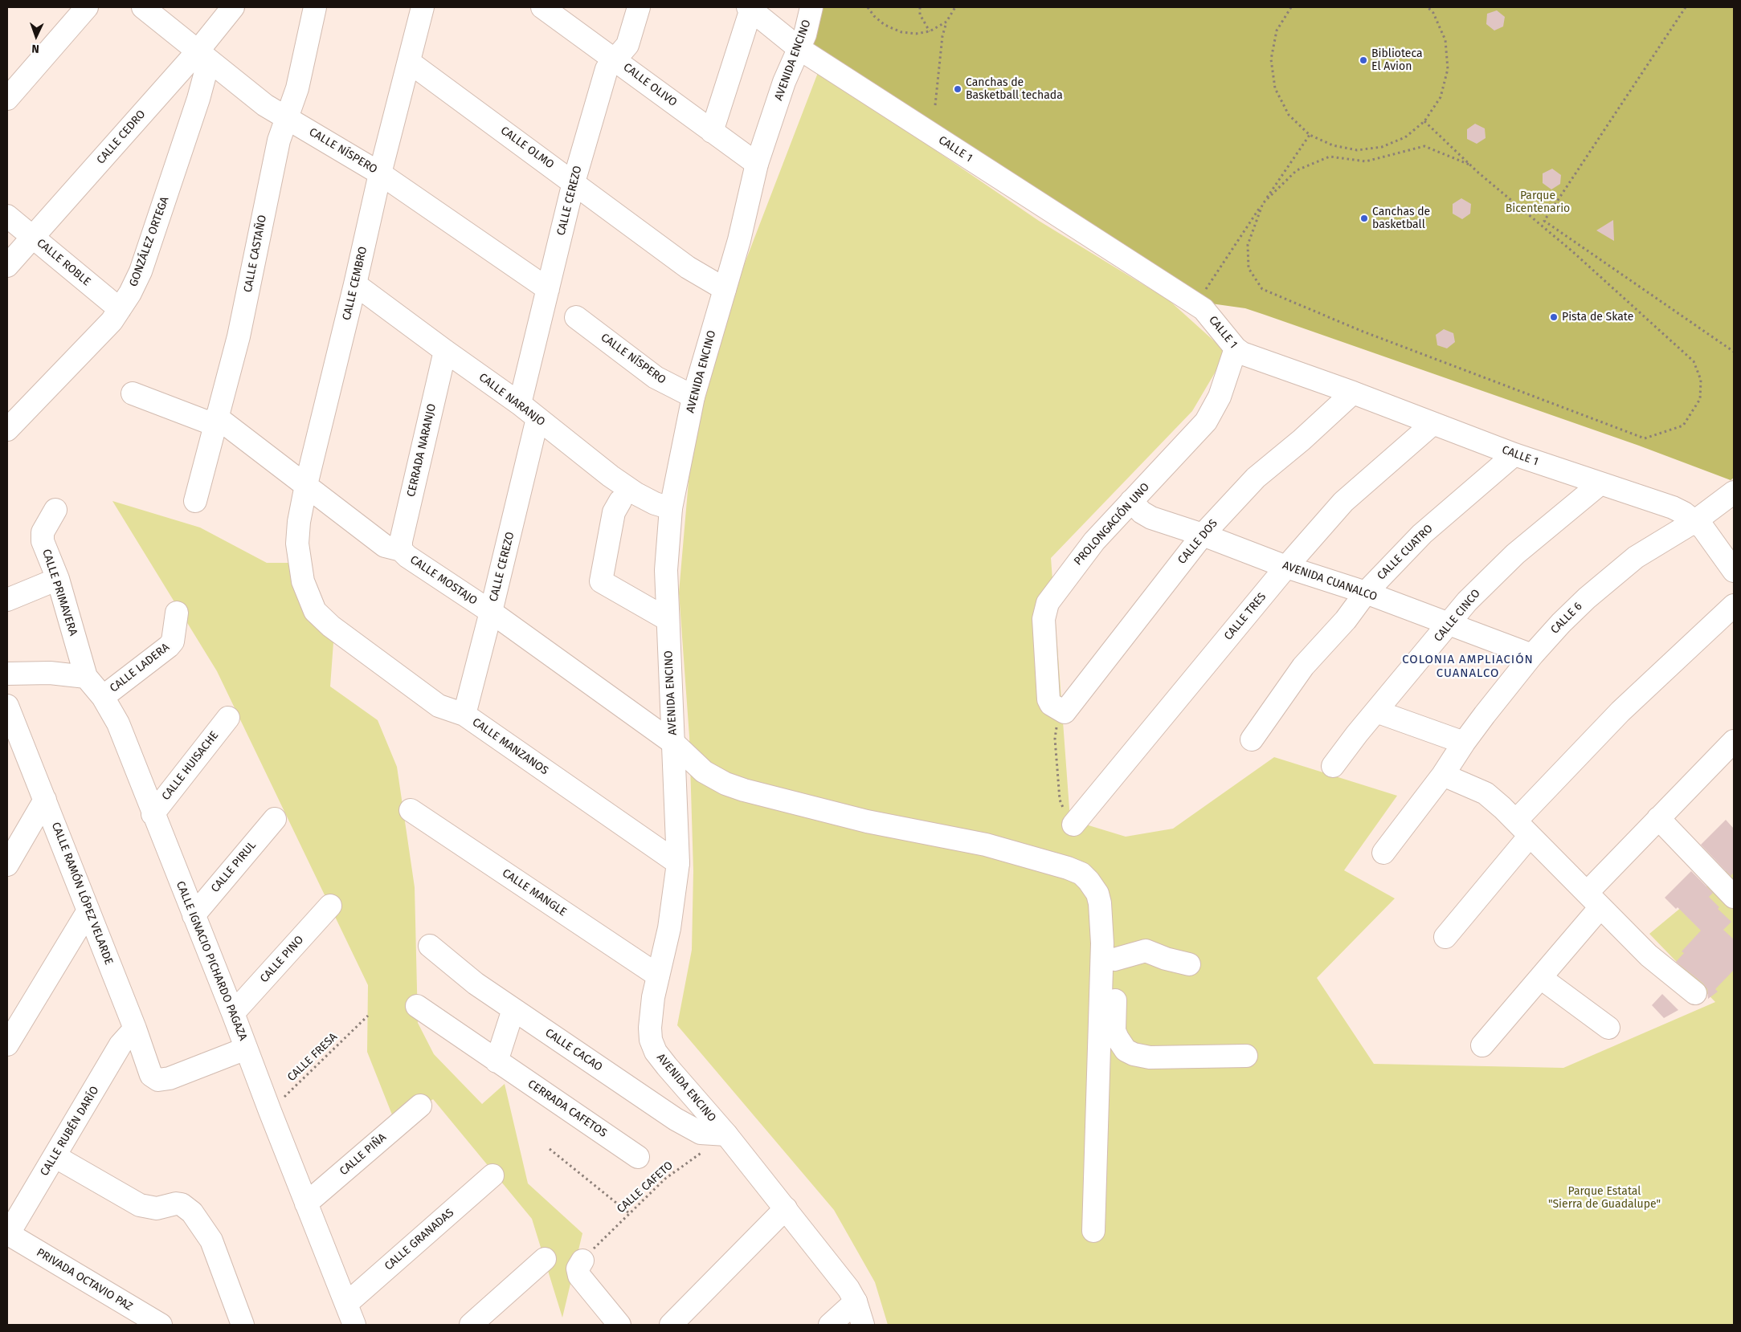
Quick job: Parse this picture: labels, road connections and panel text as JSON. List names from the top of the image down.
{
  "streets": {
    "street": [
      "AVENIDA ENCINO",
      "CALLE OLIVO",
      "CALLE CEDRO",
      "CALLE OLMO",
      "CALLE 1",
      "CALLE NÍSPERO",
      "CALLE CEREZO",
      "GONZÁLEZ ORTEGA",
      "CALLE CASTAÑO",
      "CALLE ROBLE",
      "CALLE CEMBRO",
      "CALLE NARANJO",
      "CERRADA NARANJO",
      "PROLONGACIÓN UNO",
      "CALLE DOS",
      "CALLE CUATRO",
      "CALLE MOSTAJO",
      "AVENIDA CUANALCO",
      "CALLE PRIMAVERA",
      "CALLE CINCO",
      "CALLE TRES",
      "CALLE 6",
      "CALLE LADERA",
      "CALLE MANZANOS",
      "CALLE HUISACHE",
      "CALLE PIRUL",
      "CALLE MANGLE",
      "CALLE RAMÓN LÓPEZ VELARDE",
      "CALLE PINO",
      "CALLE IGNACIO PICHARDO PAGAZA",
      "CALLE CACAO",
      "CERRADA CAFETOS",
      "CALLE RUBÉN DARÍO",
      "CALLE PIÑA",
      "CALLE GRANADAS",
      "PRIVADA OCTAVIO PAZ"
    ],
    "path": ["CALLE FRESA", "CALLE CAFETO"]
  },
  "crossings": [
    ["AVENIDA ENCINO", "CALLE OLIVO"],
    ["AVENIDA ENCINO", "CALLE OLMO"],
    ["AVENIDA ENCINO", "CALLE 1"],
    ["AVENIDA ENCINO", "CALLE NÍSPERO"],
    ["AVENIDA ENCINO", "CALLE NARANJO"],
    ["AVENIDA ENCINO", "CALLE MOSTAJO"],
    ["AVENIDA ENCINO", "CALLE MANZANOS"],
    ["AVENIDA ENCINO", "CALLE MANGLE"],
    ["AVENIDA ENCINO", "CALLE CACAO"],
    ["AVENIDA ENCINO", "CALLE CAFETO"],
    ["CALLE OLIVO", "CALLE CEREZO"],
    ["CALLE CEDRO", "CALLE NÍSPERO"],
    ["CALLE CEDRO", "GONZÁLEZ ORTEGA"],
    ["CALLE CEDRO", "CALLE ROBLE"],
    ["CALLE OLMO", "CALLE CEREZO"],
    ["CALLE OLMO", "CALLE CEMBRO"],
    ["CALLE 1", "PROLONGACIÓN UNO"],
    ["CALLE 1", "CALLE DOS"],
    ["CALLE 1", "CALLE CUATRO"],
    ["CALLE 1", "CALLE CINCO"],
    ["CALLE 1", "CALLE TRES"],
    ["CALLE 1", "CALLE 6"],
    ["CALLE NÍSPERO", "CALLE CEREZO"],
    ["CALLE NÍSPERO", "GONZÁLEZ ORTEGA"],
    ["CALLE NÍSPERO", "CALLE CASTAÑO"],
    ["CALLE NÍSPERO", "CALLE CEMBRO"],
    ["CALLE CEREZO", "CALLE NARANJO"],
    ["CALLE CEREZO", "CALLE MOSTAJO"],
    ["CALLE CEREZO", "CALLE MANZANOS"],
    ["GONZÁLEZ ORTEGA", "CALLE ROBLE"],
    ["CALLE CASTAÑO", "CALLE MOSTAJO"],
    ["CALLE CEMBRO", "CALLE NARANJO"],
    ["CALLE CEMBRO", "CALLE MOSTAJO"],
    ["CALLE CEMBRO", "CALLE MANZANOS"],
    ["CALLE NARANJO", "CERRADA NARANJO"],
    ["CERRADA NARANJO", "CALLE MOSTAJO"],
    ["PROLONGACIÓN UNO", "CALLE DOS"],
    ["PROLONGACIÓN UNO", "AVENIDA CUANALCO"],
    ["CALLE DOS", "AVENIDA CUANALCO"],
    ["CALLE CUATRO", "AVENIDA CUANALCO"],
    ["AVENIDA CUANALCO", "CALLE CINCO"],
    ["AVENIDA CUANALCO", "CALLE TRES"],
    ["AVENIDA CUANALCO", "CALLE 6"],
    ["CALLE PRIMAVERA", "CALLE IGNACIO PICHARDO PAGAZA"],
    ["CALLE LADERA", "CALLE IGNACIO PICHARDO PAGAZA"],
    ["CALLE HUISACHE", "CALLE IGNACIO PICHARDO PAGAZA"],
    ["CALLE PIRUL", "CALLE IGNACIO PICHARDO PAGAZA"],
    ["CALLE RAMÓN LÓPEZ VELARDE", "CALLE IGNACIO PICHARDO PAGAZA"],
    ["CALLE RAMÓN LÓPEZ VELARDE", "CALLE RUBÉN DARÍO"],
    ["CALLE PINO", "CALLE IGNACIO PICHARDO PAGAZA"],
    ["CALLE IGNACIO PICHARDO PAGAZA", "CALLE FRESA"],
    ["CALLE IGNACIO PICHARDO PAGAZA", "CALLE PIÑA"],
    ["CALLE IGNACIO PICHARDO PAGAZA", "CALLE GRANADAS"],
    ["CALLE CACAO", "CALLE CAFETO"],
    ["CALLE RUBÉN DARÍO", "PRIVADA OCTAVIO PAZ"]
  ],
  "districts": ["COLONIA AMPLIACIÓN CUANALCO"],
  "parks": ["Parque Bicentenario", "Parque Estatal \"Sierra de Guadalupe\""],
  "places": [
    "Biblioteca El Avion",
    "Canchas de Basketball techada",
    "Canchas de basketball",
    "Pista de Skate"
  ],
  "north": "bottom"
}
